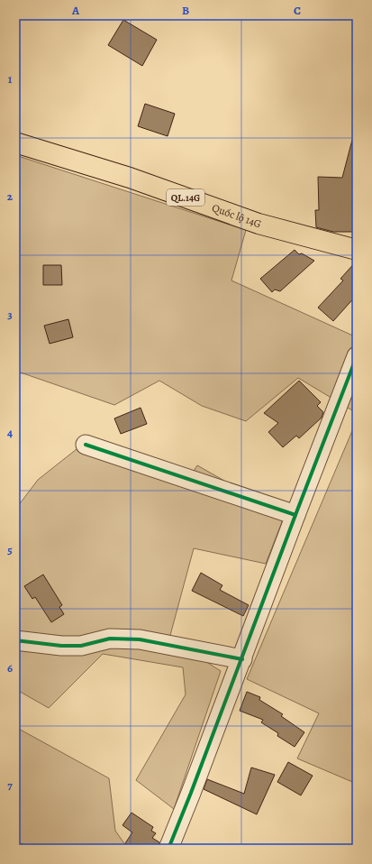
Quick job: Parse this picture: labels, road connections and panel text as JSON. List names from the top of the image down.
{
  "streets": {
    "main road": ["QL.14G", "Quốc lộ 14G"]
  },
  "grid": {
    "columns": ["A", "B", "C"],
    "rows": [
      "1",
      "2",
      "3",
      "4",
      "5",
      "6",
      "7"
    ]
  }
}
